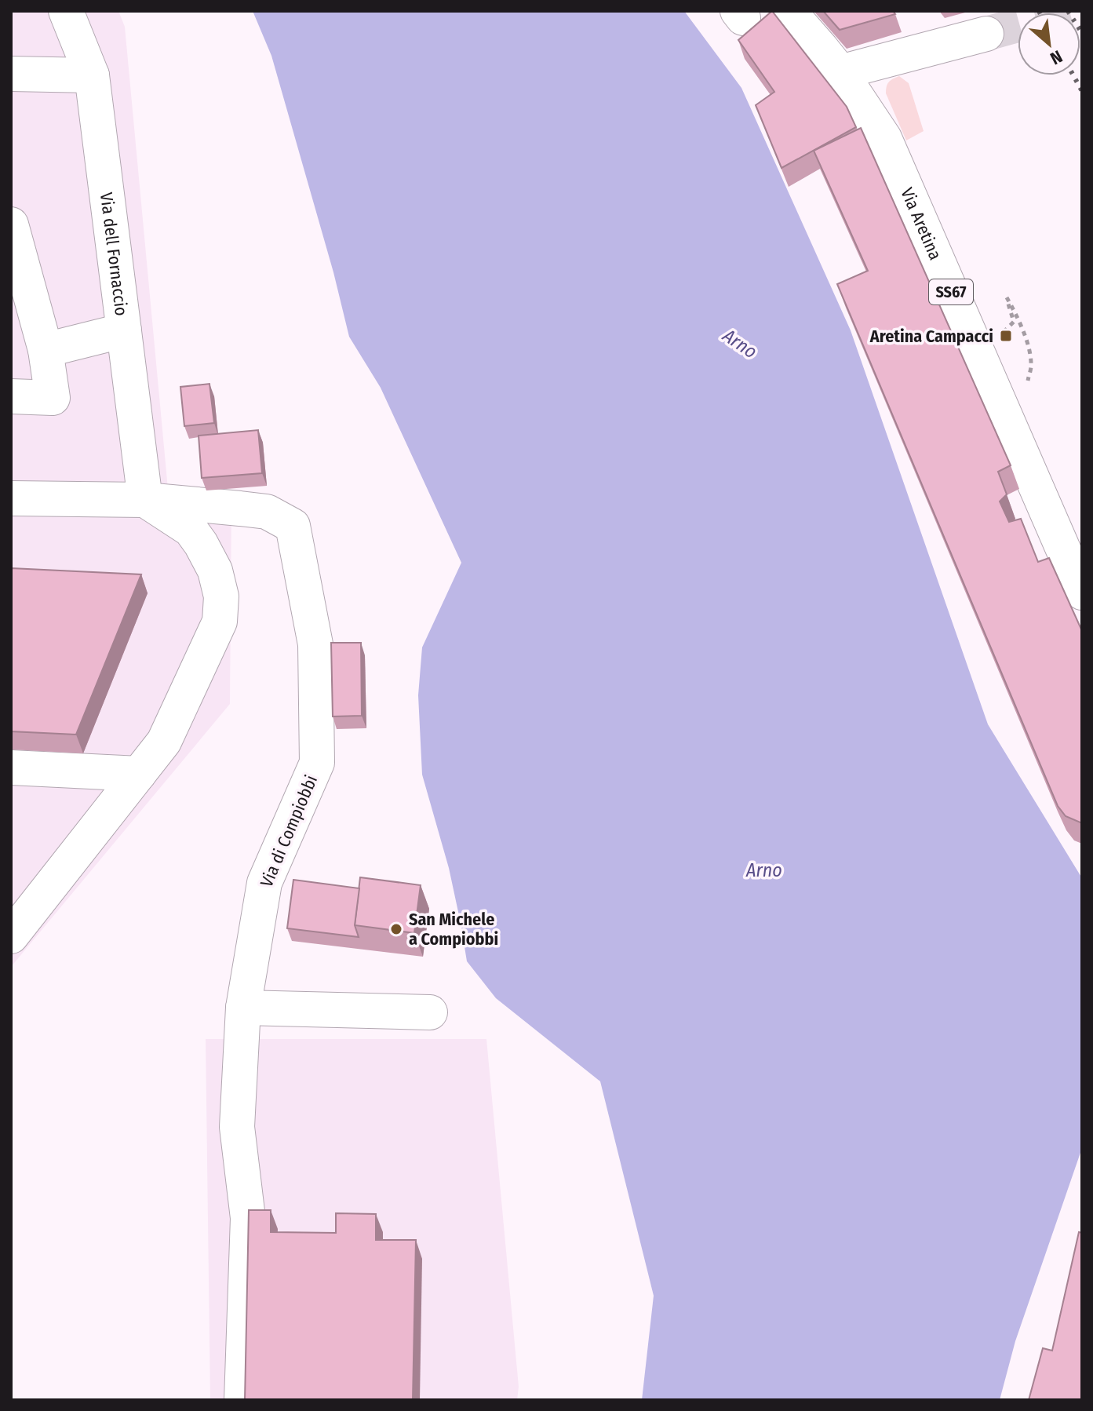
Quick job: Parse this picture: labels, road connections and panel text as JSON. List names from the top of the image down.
{
  "streets": {
    "street": [
      "Via Aretina",
      "Via dell Fornaccio",
      "SS67",
      "Via di Compiobbi"
    ]
  },
  "crossings": [
    ["Via dell Fornaccio", "Via di Compiobbi"]
  ],
  "water": ["Arno"],
  "places": {
    "transit": ["Aretina Campacci"],
    "other": ["San Michele a Compiobbi"]
  },
  "north": "bottom right"
}
